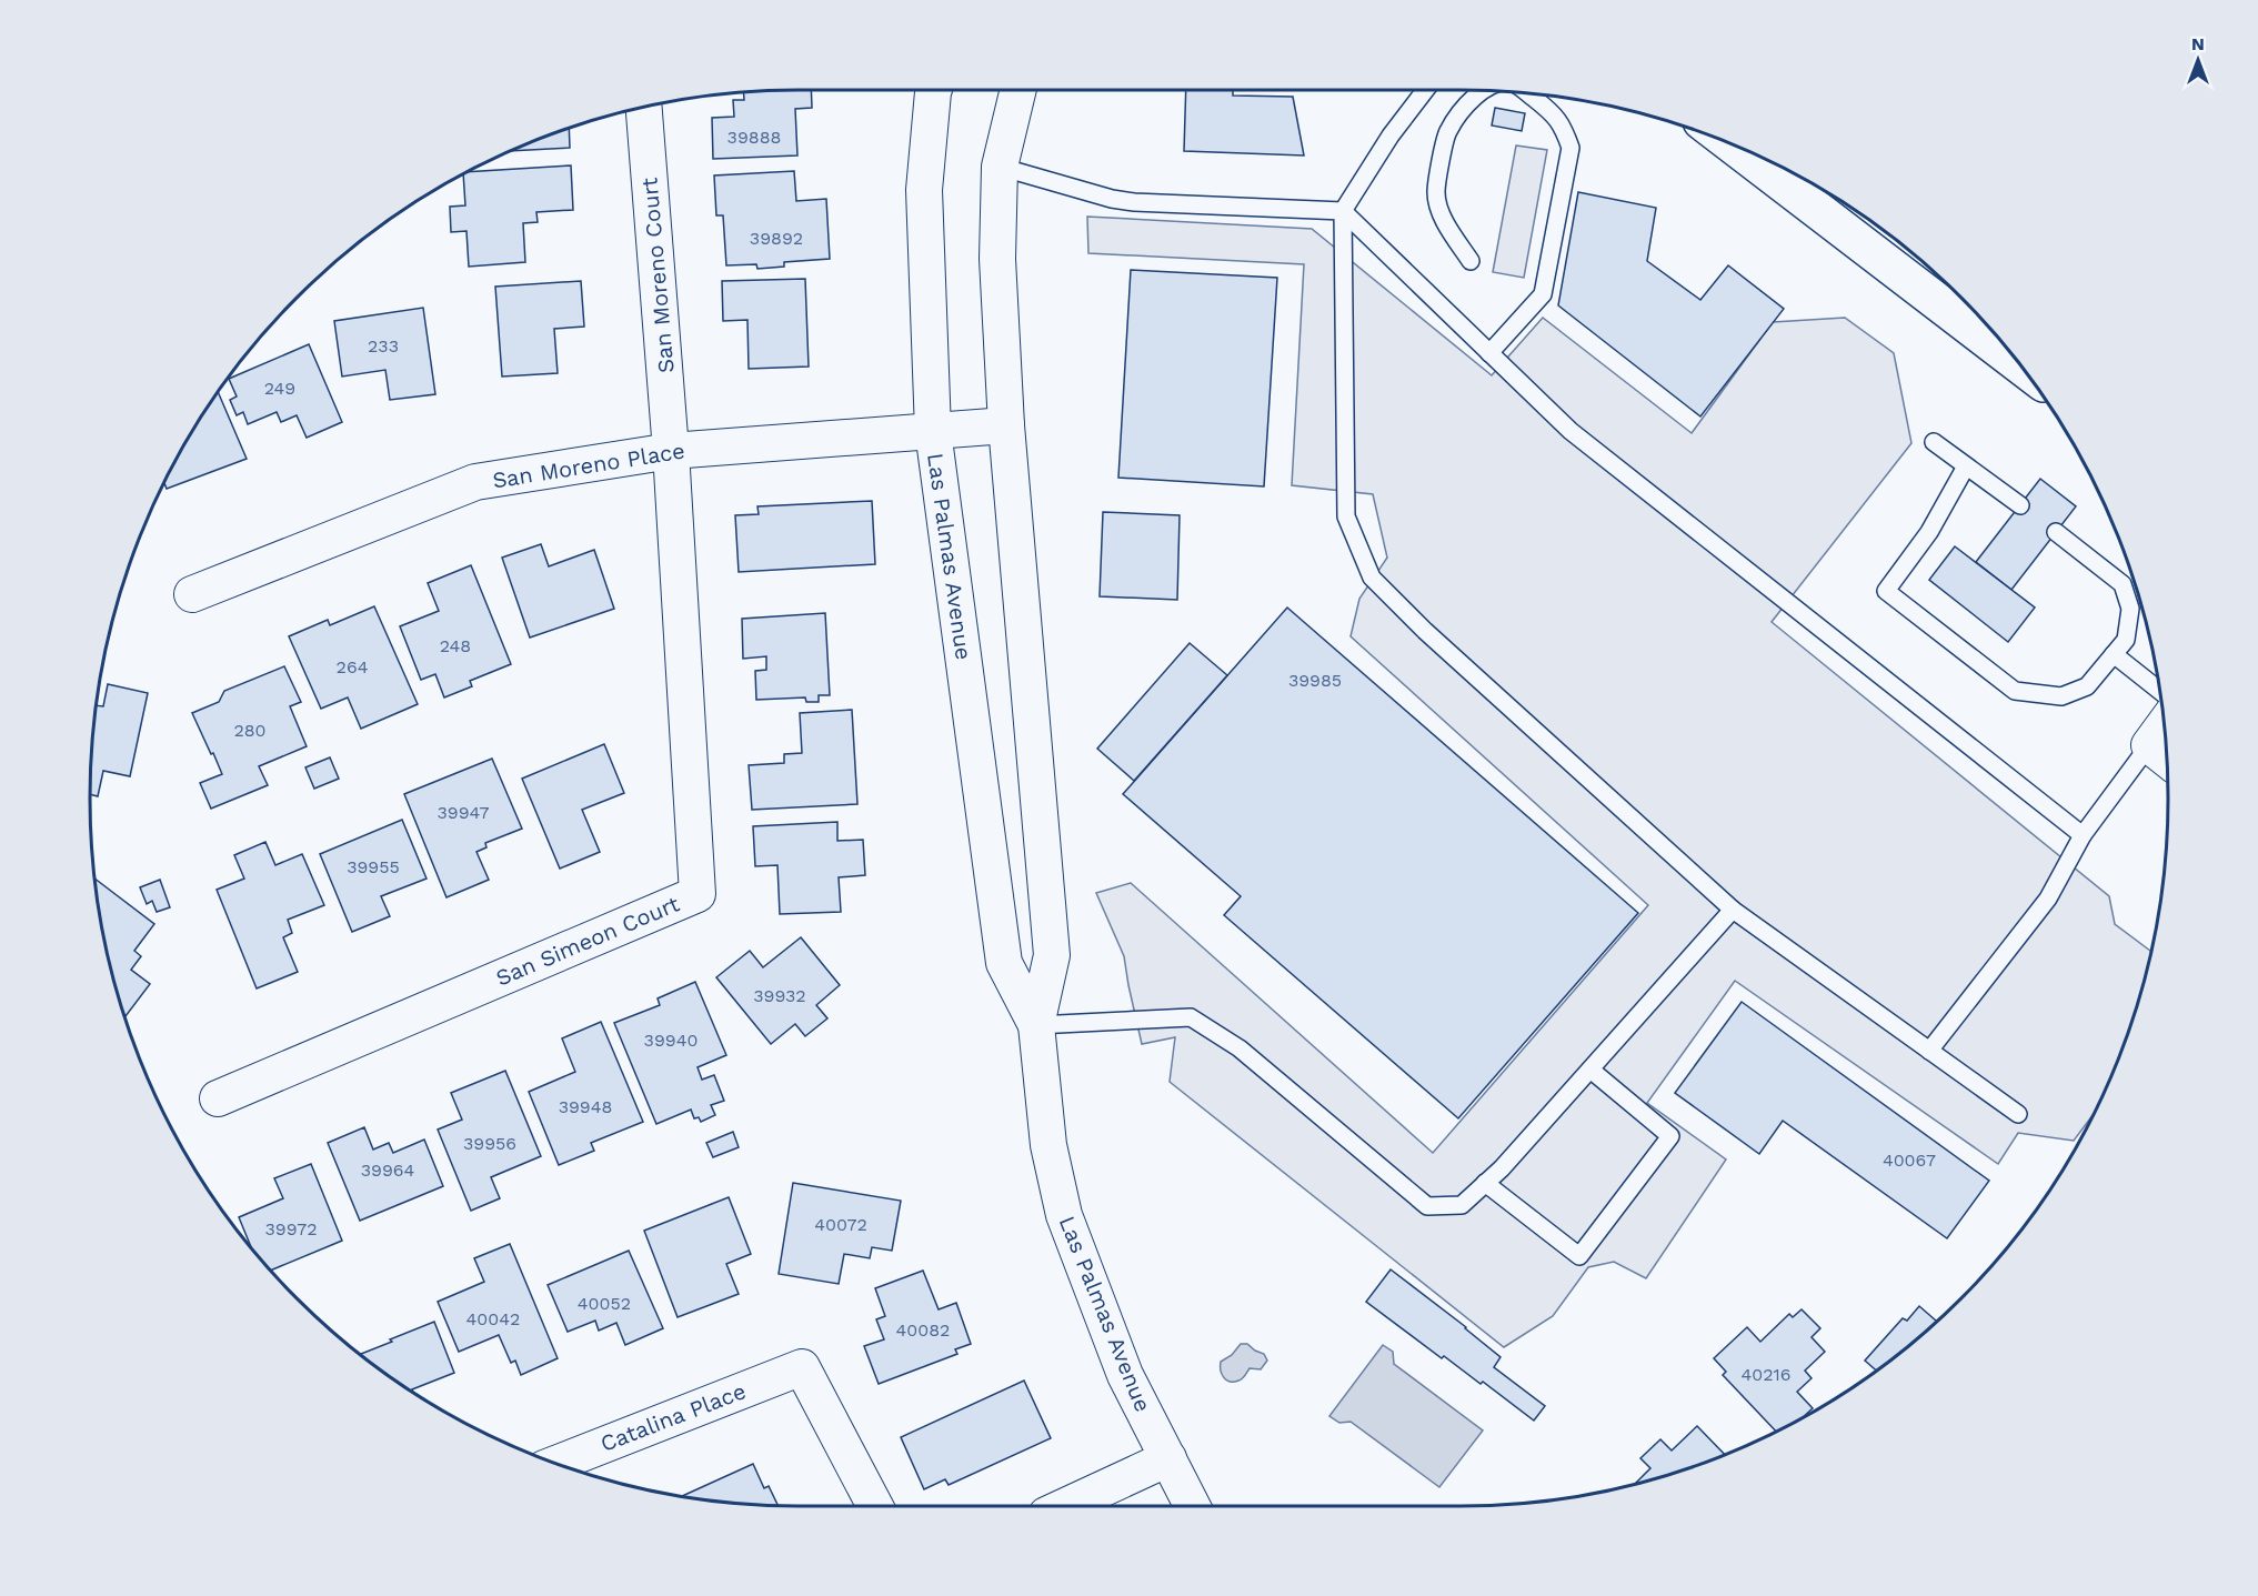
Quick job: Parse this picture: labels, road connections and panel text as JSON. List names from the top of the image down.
{
  "streets": {
    "street": [
      "San Moreno Court",
      "San Moreno Place",
      "Las Palmas Avenue",
      "San Simeon Court",
      "Catalina Place"
    ]
  },
  "crossings": [
    ["San Moreno Court", "San Moreno Place"],
    ["San Moreno Court", "San Simeon Court"],
    ["San Moreno Place", "Las Palmas Avenue"],
    ["San Moreno Place", "San Simeon Court"]
  ],
  "house_numbers": [
    "39888",
    "39892",
    "233",
    "249",
    "248",
    "264",
    "39985",
    "280",
    "39947",
    "39955",
    "39932",
    "39940",
    "39948",
    "39956",
    "40067",
    "39964",
    "40072",
    "39972",
    "40052",
    "40042",
    "40082",
    "40216"
  ],
  "north": "top"
}
